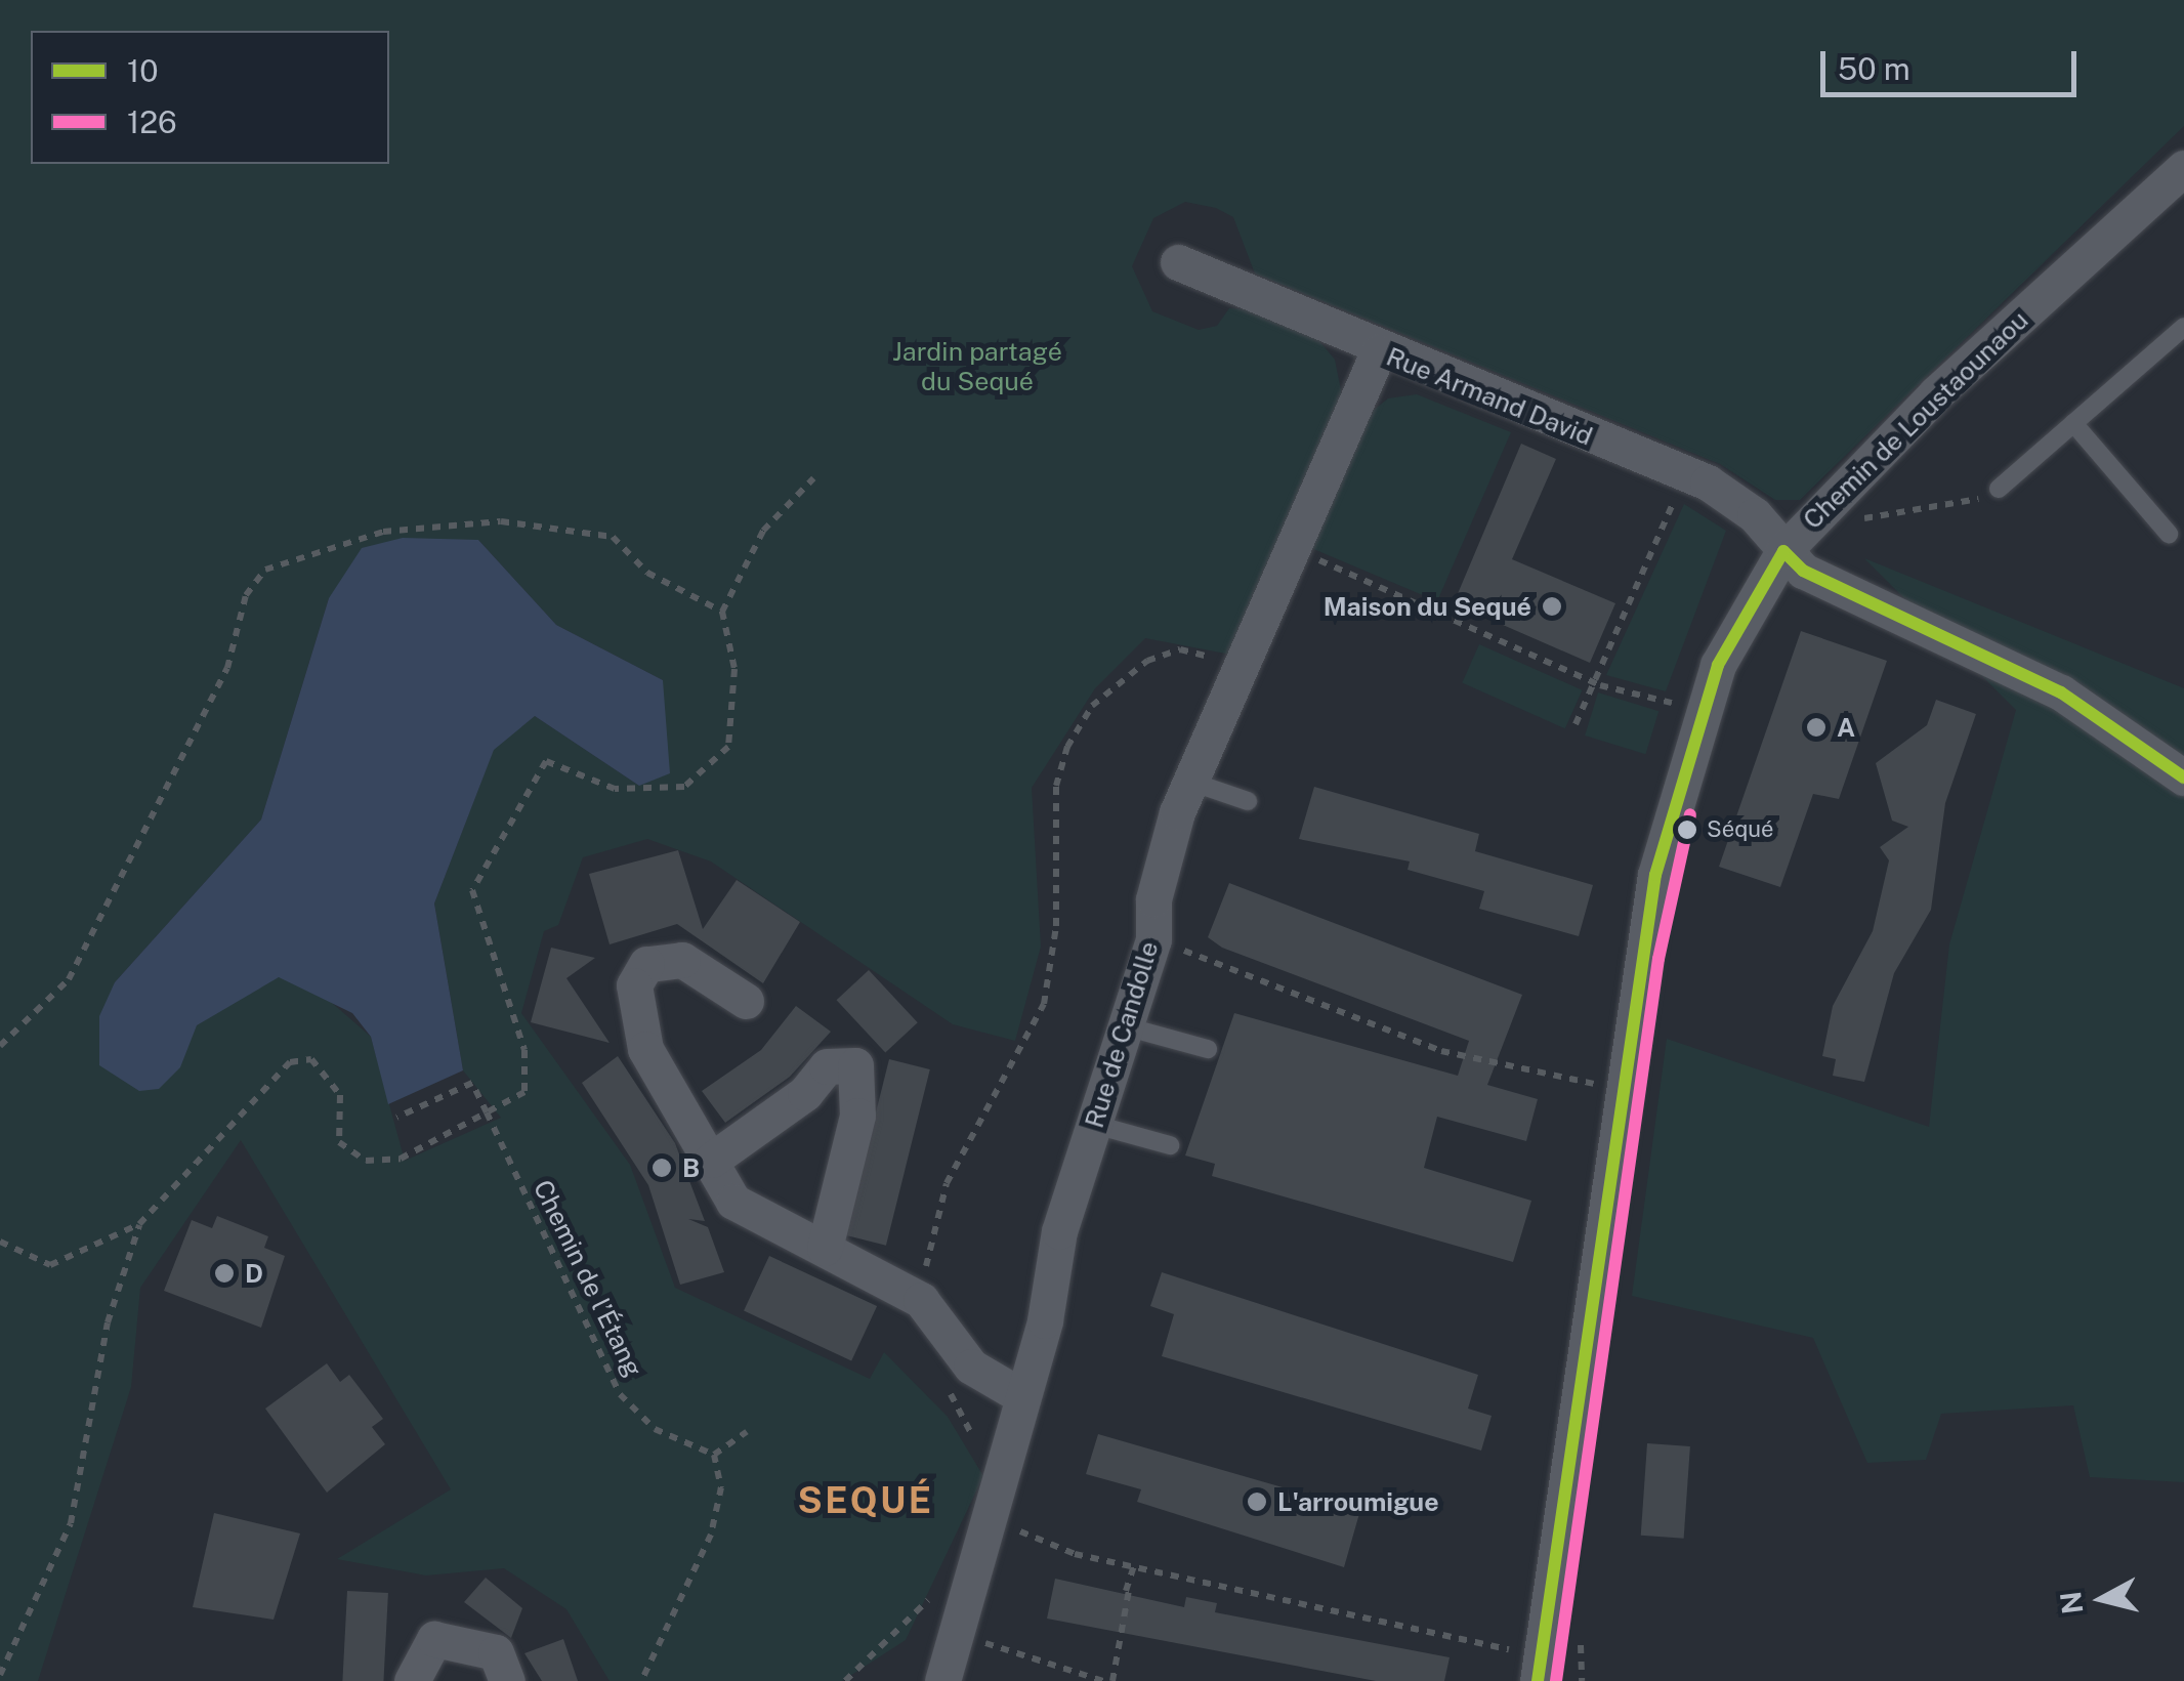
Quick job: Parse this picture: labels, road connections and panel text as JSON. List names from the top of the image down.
{
  "streets": {
    "street": ["Rue Armand David", "Chemin de Loustaounaou", "Rue de Candolle"],
    "path": ["Chemin de l’Étang"]
  },
  "crossings": [
    ["Rue Armand David", "Chemin de Loustaounaou"],
    ["Rue Armand David", "Rue de Candolle"]
  ],
  "districts": ["SEQUÉ"],
  "parks": ["Jardin partagé du Sequé"],
  "places": [
    "Maison du Sequé",
    "A",
    "Séqué",
    "B",
    "D",
    "L'arroumigue"
  ],
  "lines": ["transit line 10", "transit line 126"],
  "legend": ["10", "126"],
  "scale_bar": "50 m",
  "north": "left"
}
